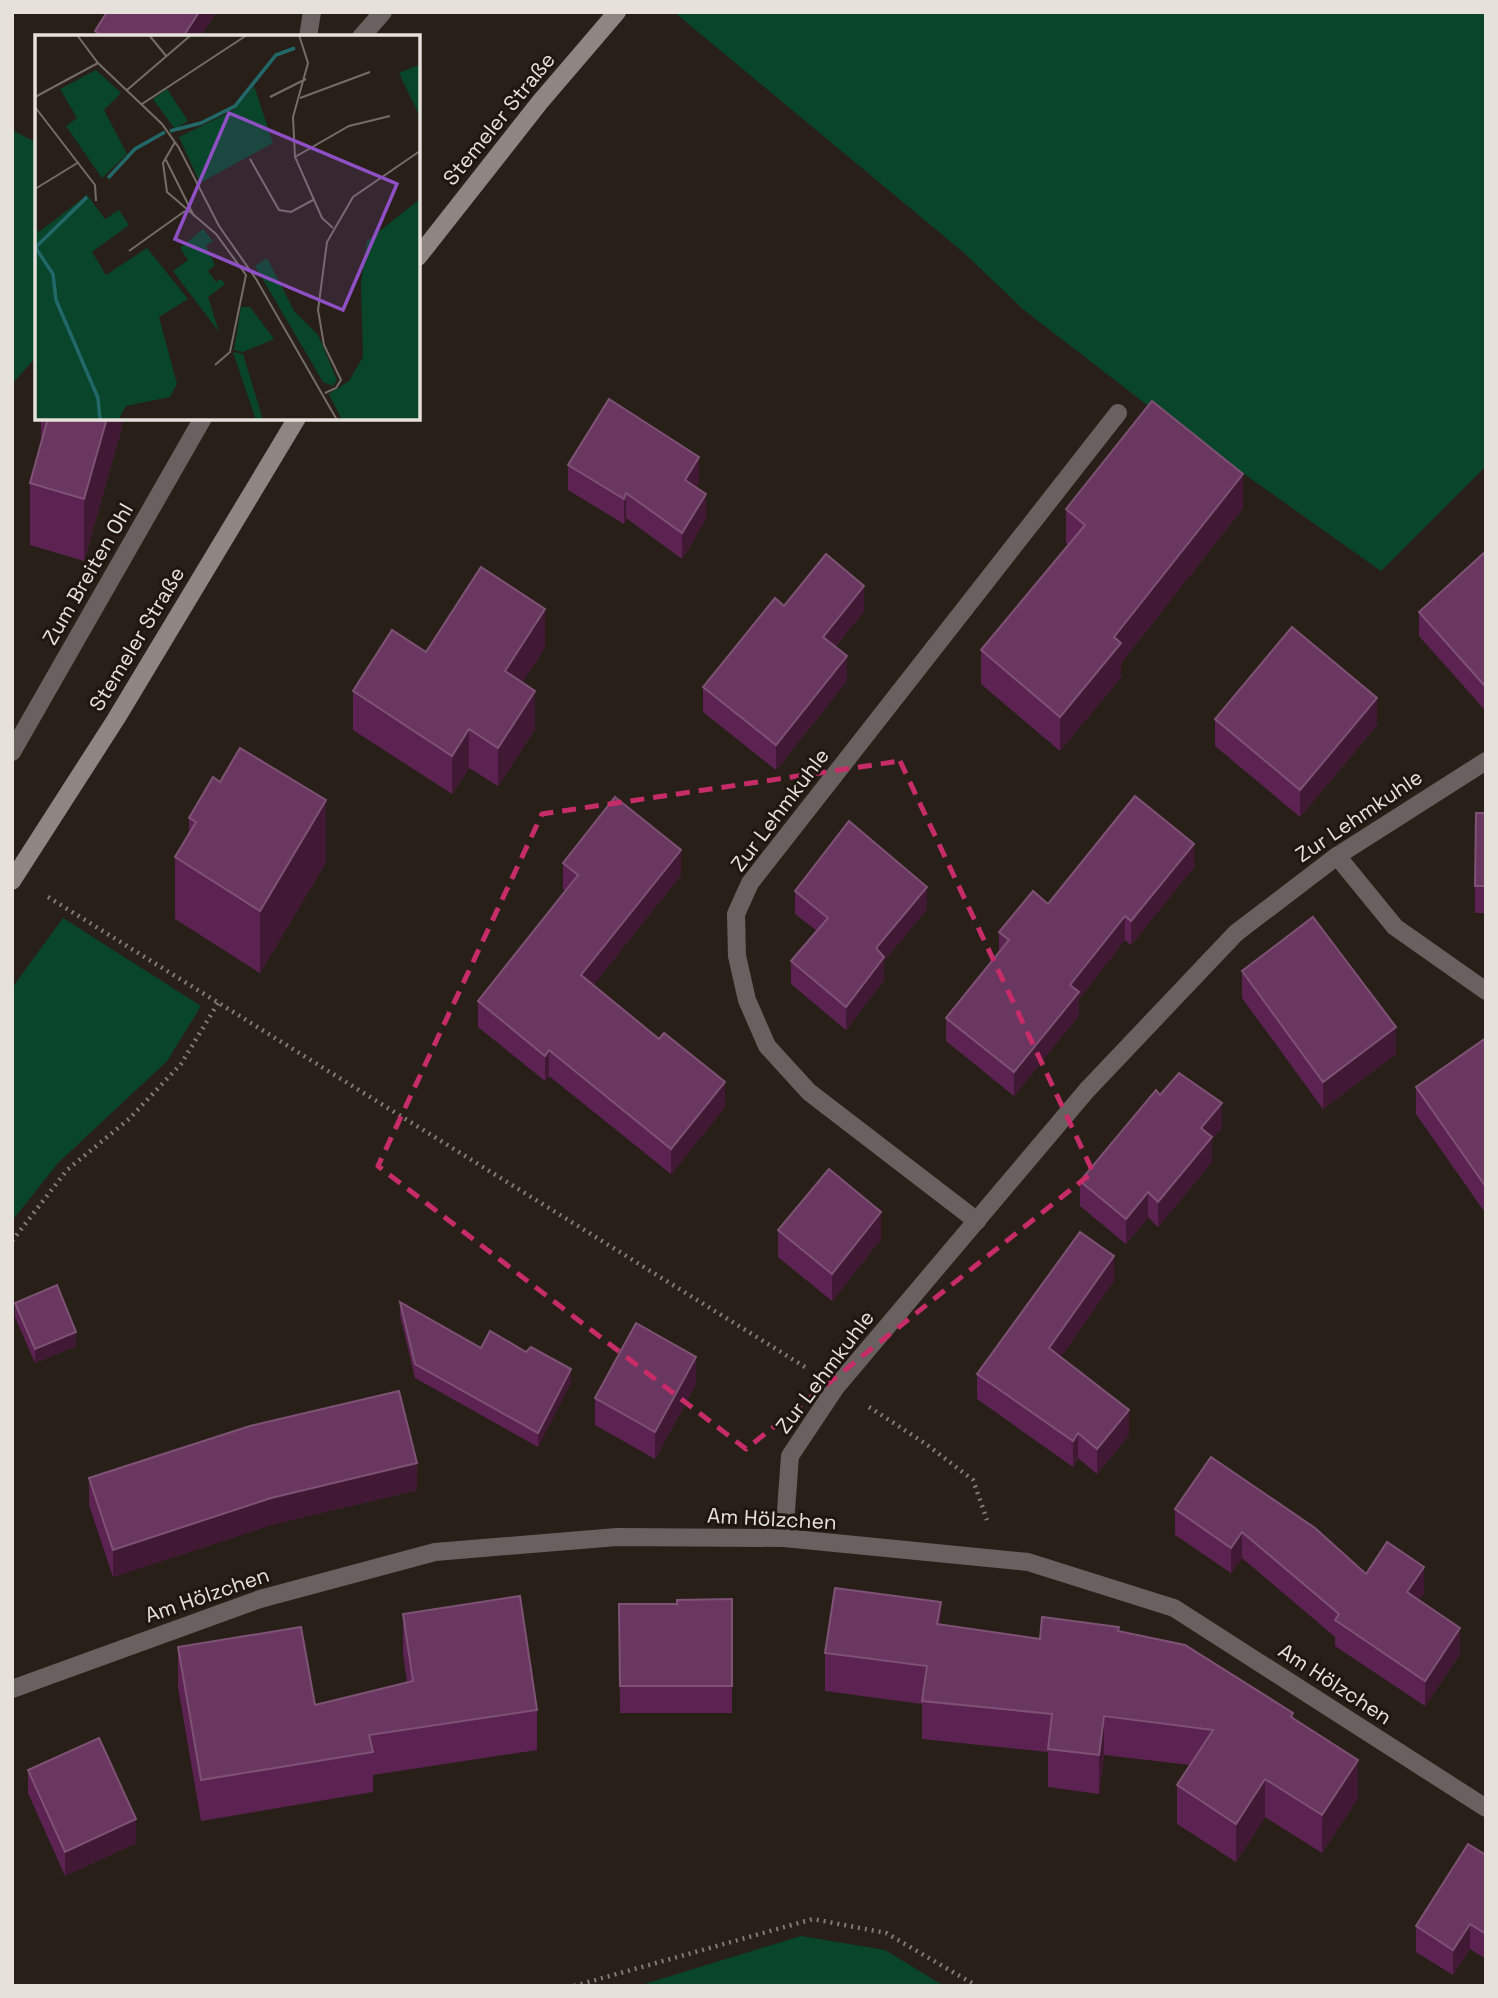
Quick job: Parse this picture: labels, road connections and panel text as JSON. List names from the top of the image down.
{
  "streets": {
    "main road": ["Stemeler Straße"],
    "street": ["Zum Breiten Ohl", "Zur Lehmkuhle", "Am Hölzchen"]
  },
  "crossings": [
    ["Zur Lehmkuhle", "Am Hölzchen"]
  ]
}
